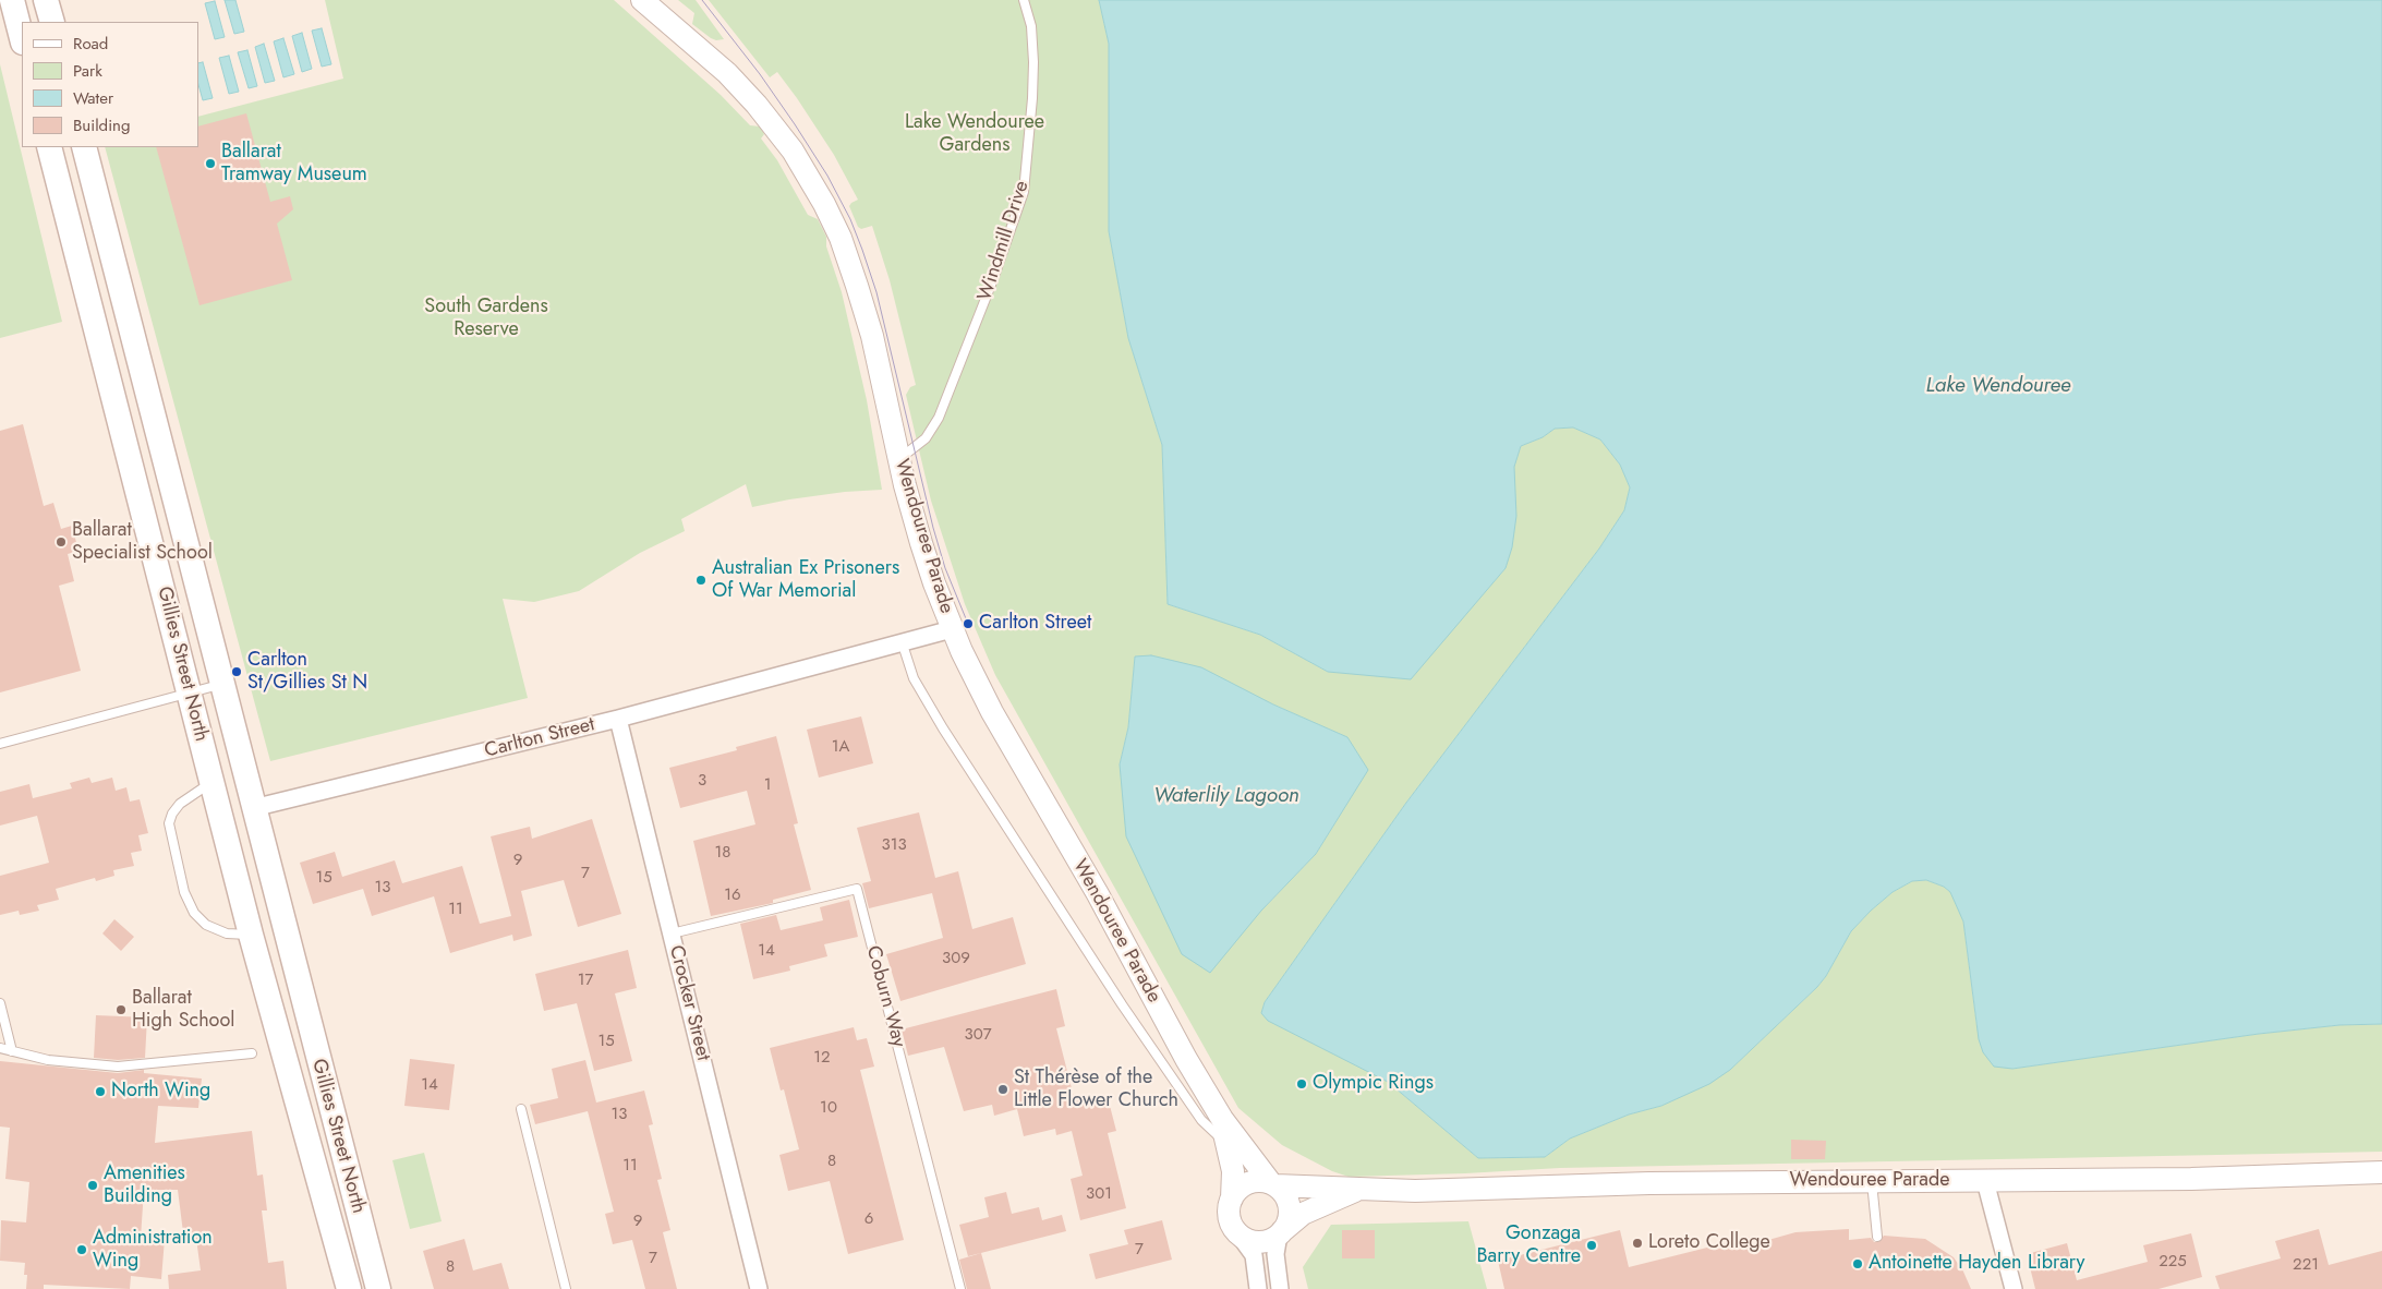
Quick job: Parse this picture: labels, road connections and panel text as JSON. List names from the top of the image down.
{
  "streets": {
    "main road": ["Gillies Street North"],
    "street": ["Wendouree Parade", "Carlton Street", "Crocker Street"],
    "lane": ["Windmill Drive", "Coburn Way"]
  },
  "crossings": [
    ["Windmill Drive", "Wendouree Parade"],
    ["Wendouree Parade", "Carlton Street"],
    ["Gillies Street North", "Carlton Street"],
    ["Carlton Street", "Crocker Street"],
    ["Coburn Way", "Crocker Street"]
  ],
  "water": ["Lake Wendouree", "Waterlily Lagoon"],
  "parks": ["Lake Wendouree Gardens", "South Gardens Reserve"],
  "places": [
    "Ballarat Tramway Museum",
    "Ballarat Specialist School",
    "Australian Ex Prisoners Of War Memorial",
    "Carlton Street",
    "Carlton St/Gillies St N",
    "Ballarat High School",
    "Olympic Rings",
    "St Thérèse of the Little Flower Church",
    "North Wing",
    "Amenities Building",
    "Loreto College",
    "Gonzaga Barry Centre",
    "Administration Wing",
    "Antoinette Hayden Library"
  ],
  "house_numbers": [
    "1A",
    "3",
    "1",
    "313",
    "18",
    "9",
    "7",
    "15",
    "13",
    "16",
    "11",
    "14",
    "309",
    "17",
    "307",
    "15",
    "12",
    "14",
    "10",
    "13",
    "8",
    "11",
    "301",
    "6",
    "9",
    "7",
    "7",
    "225",
    "221",
    "8"
  ],
  "legend": [
    "Road",
    "Park",
    "Water",
    "Building"
  ]
}
